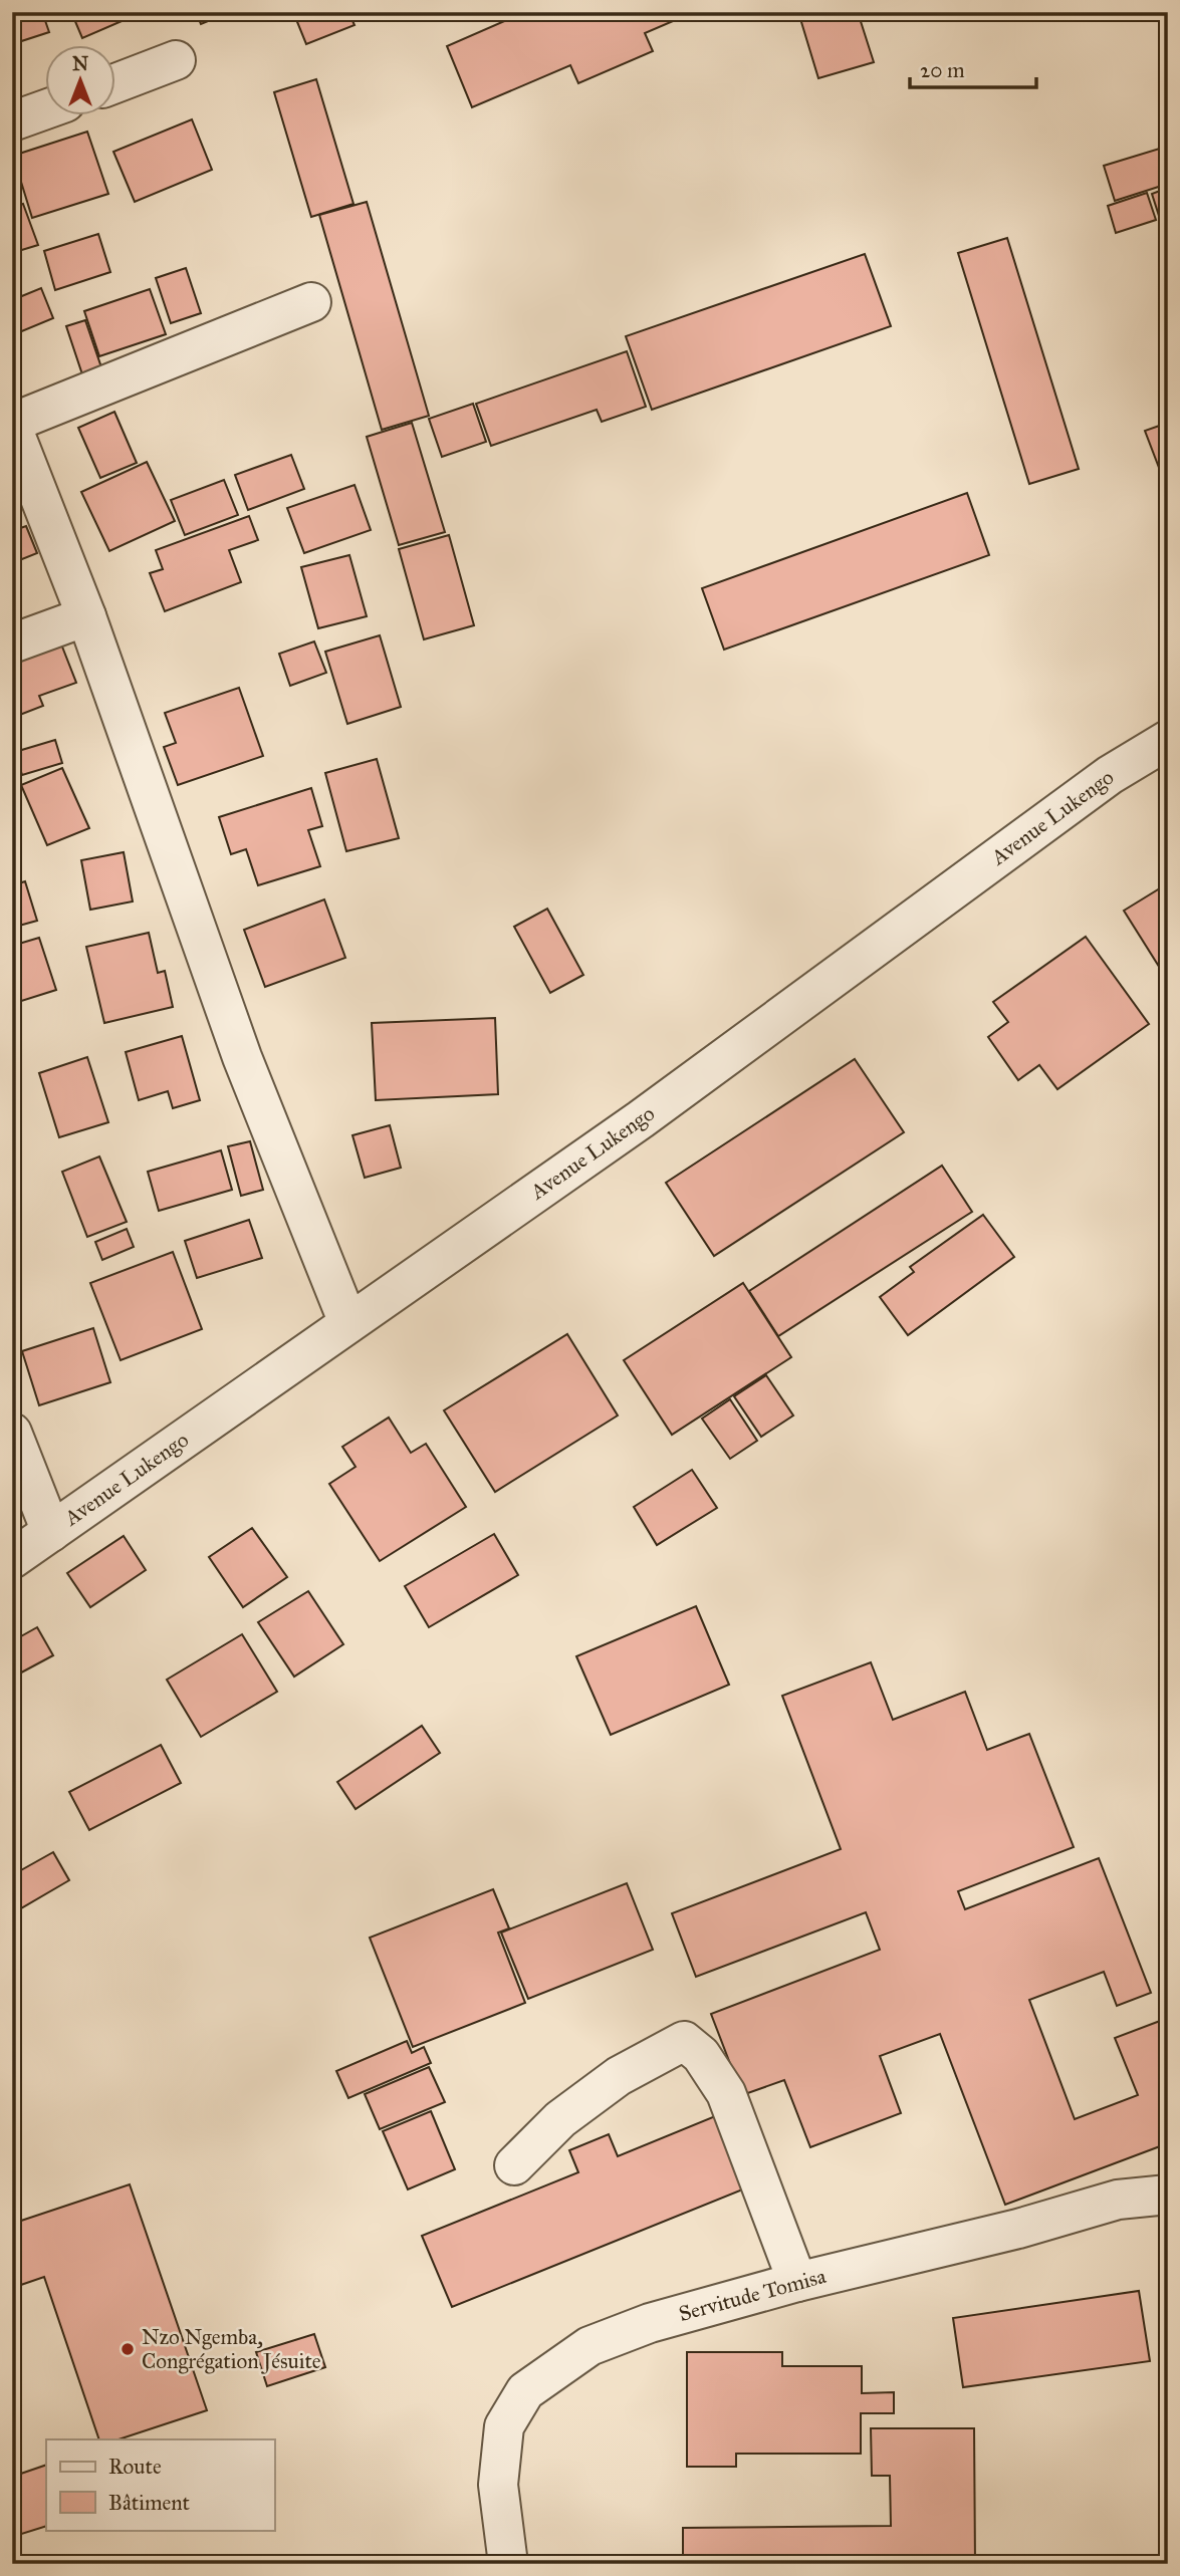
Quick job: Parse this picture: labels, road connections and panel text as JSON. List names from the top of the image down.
{
  "streets": {
    "street": ["Avenue Lukengo", "Servitude Tomisa"]
  },
  "places": ["Nzo Ngemba, Congrégation Jésuite"],
  "legend": ["Route", "Bâtiment"],
  "scale_bar": "20 m",
  "north": "top"
}
